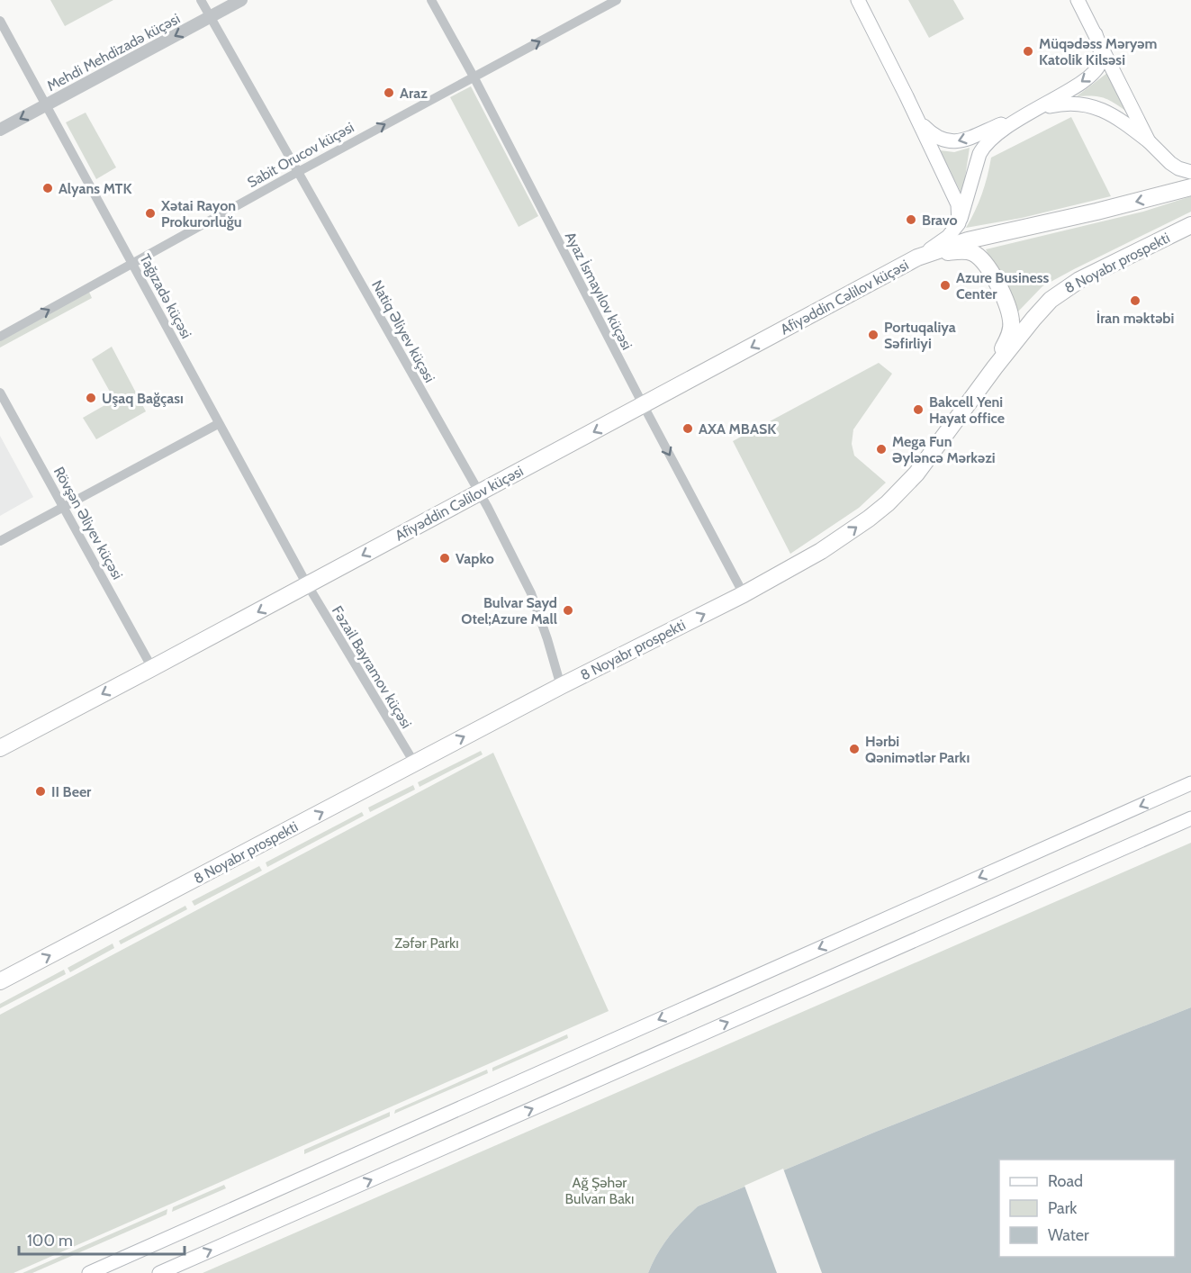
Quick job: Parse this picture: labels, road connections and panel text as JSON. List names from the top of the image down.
{
  "streets": {
    "highway": ["8 Noyabr prospekti", "Afiyəddin Cəlilov küçəsi"],
    "street": [
      "Mehdi Mehdizadə küçəsi",
      "Sabit Orucov küçəsi",
      "Ayaz İsmayılov küçəsi",
      "Tağızadə küçəsi",
      "Natiq Əliyev küçəsi",
      "Rövşən Əliyev küçəsi",
      "Fəzail Bayramov küçəsi"
    ]
  },
  "crossings": [
    ["Mehdi Mehdizadə küçəsi", "Tağızadə küçəsi"],
    ["Mehdi Mehdizadə küçəsi", "Natiq Əliyev küçəsi"],
    ["Sabit Orucov küçəsi", "Ayaz İsmayılov küçəsi"],
    ["Sabit Orucov küçəsi", "Tağızadə küçəsi"],
    ["Sabit Orucov küçəsi", "Natiq Əliyev küçəsi"],
    ["8 Noyabr prospekti", "Ayaz İsmayılov küçəsi"],
    ["8 Noyabr prospekti", "Natiq Əliyev küçəsi"],
    ["8 Noyabr prospekti", "Fəzail Bayramov küçəsi"],
    ["Ayaz İsmayılov küçəsi", "Afiyəddin Cəlilov küçəsi"],
    ["Tağızadə küçəsi", "Afiyəddin Cəlilov küçəsi"],
    ["Tağızadə küçəsi", "Fəzail Bayramov küçəsi"],
    ["Afiyəddin Cəlilov küçəsi", "Natiq Əliyev küçəsi"],
    ["Afiyəddin Cəlilov küçəsi", "Rövşən Əliyev küçəsi"],
    ["Afiyəddin Cəlilov küçəsi", "Fəzail Bayramov küçəsi"]
  ],
  "one_way": [
    "Mehdi Mehdizadə küçəsi",
    "Sabit Orucov küçəsi",
    "8 Noyabr prospekti",
    "Afiyəddin Cəlilov küçəsi"
  ],
  "parks": ["Zəfər Parkı", "Ağ Şəhər Bulvarı Bakı"],
  "places": [
    "Müqədəss Məryəm Katolik Kilsəsi",
    "Araz",
    "Alyans MTK",
    "Xətai Rayon Prokurorluğu",
    "Bravo",
    "Azure Business Center",
    "İran məktəbi",
    "Portuqaliya Səfirliyi",
    "Uşaq Bağçası",
    "Bakcell Yeni Hayat office",
    "AXA MBASK",
    "Mega Fun Əyləncə Mərkəzi",
    "Vapko",
    "Bulvar Sayd Otel;Azure Mall",
    "Hərbi Qənimətlər Parkı",
    "II Beer"
  ],
  "legend": ["Road", "Park", "Water"],
  "scale_bar": "100 m"
}
